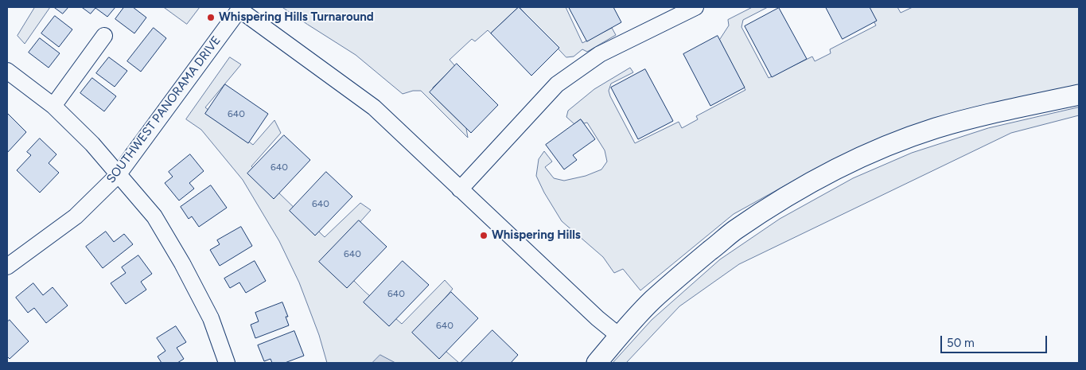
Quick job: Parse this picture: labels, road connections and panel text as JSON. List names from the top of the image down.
{
  "streets": {
    "street": ["SOUTHWEST PANORAMA DRIVE"]
  },
  "places": ["Whispering Hills Turnaround", "Whispering Hills"],
  "house_numbers": [
    "640",
    "640",
    "640",
    "640",
    "640",
    "640"
  ],
  "scale_bar": "50 m"
}
